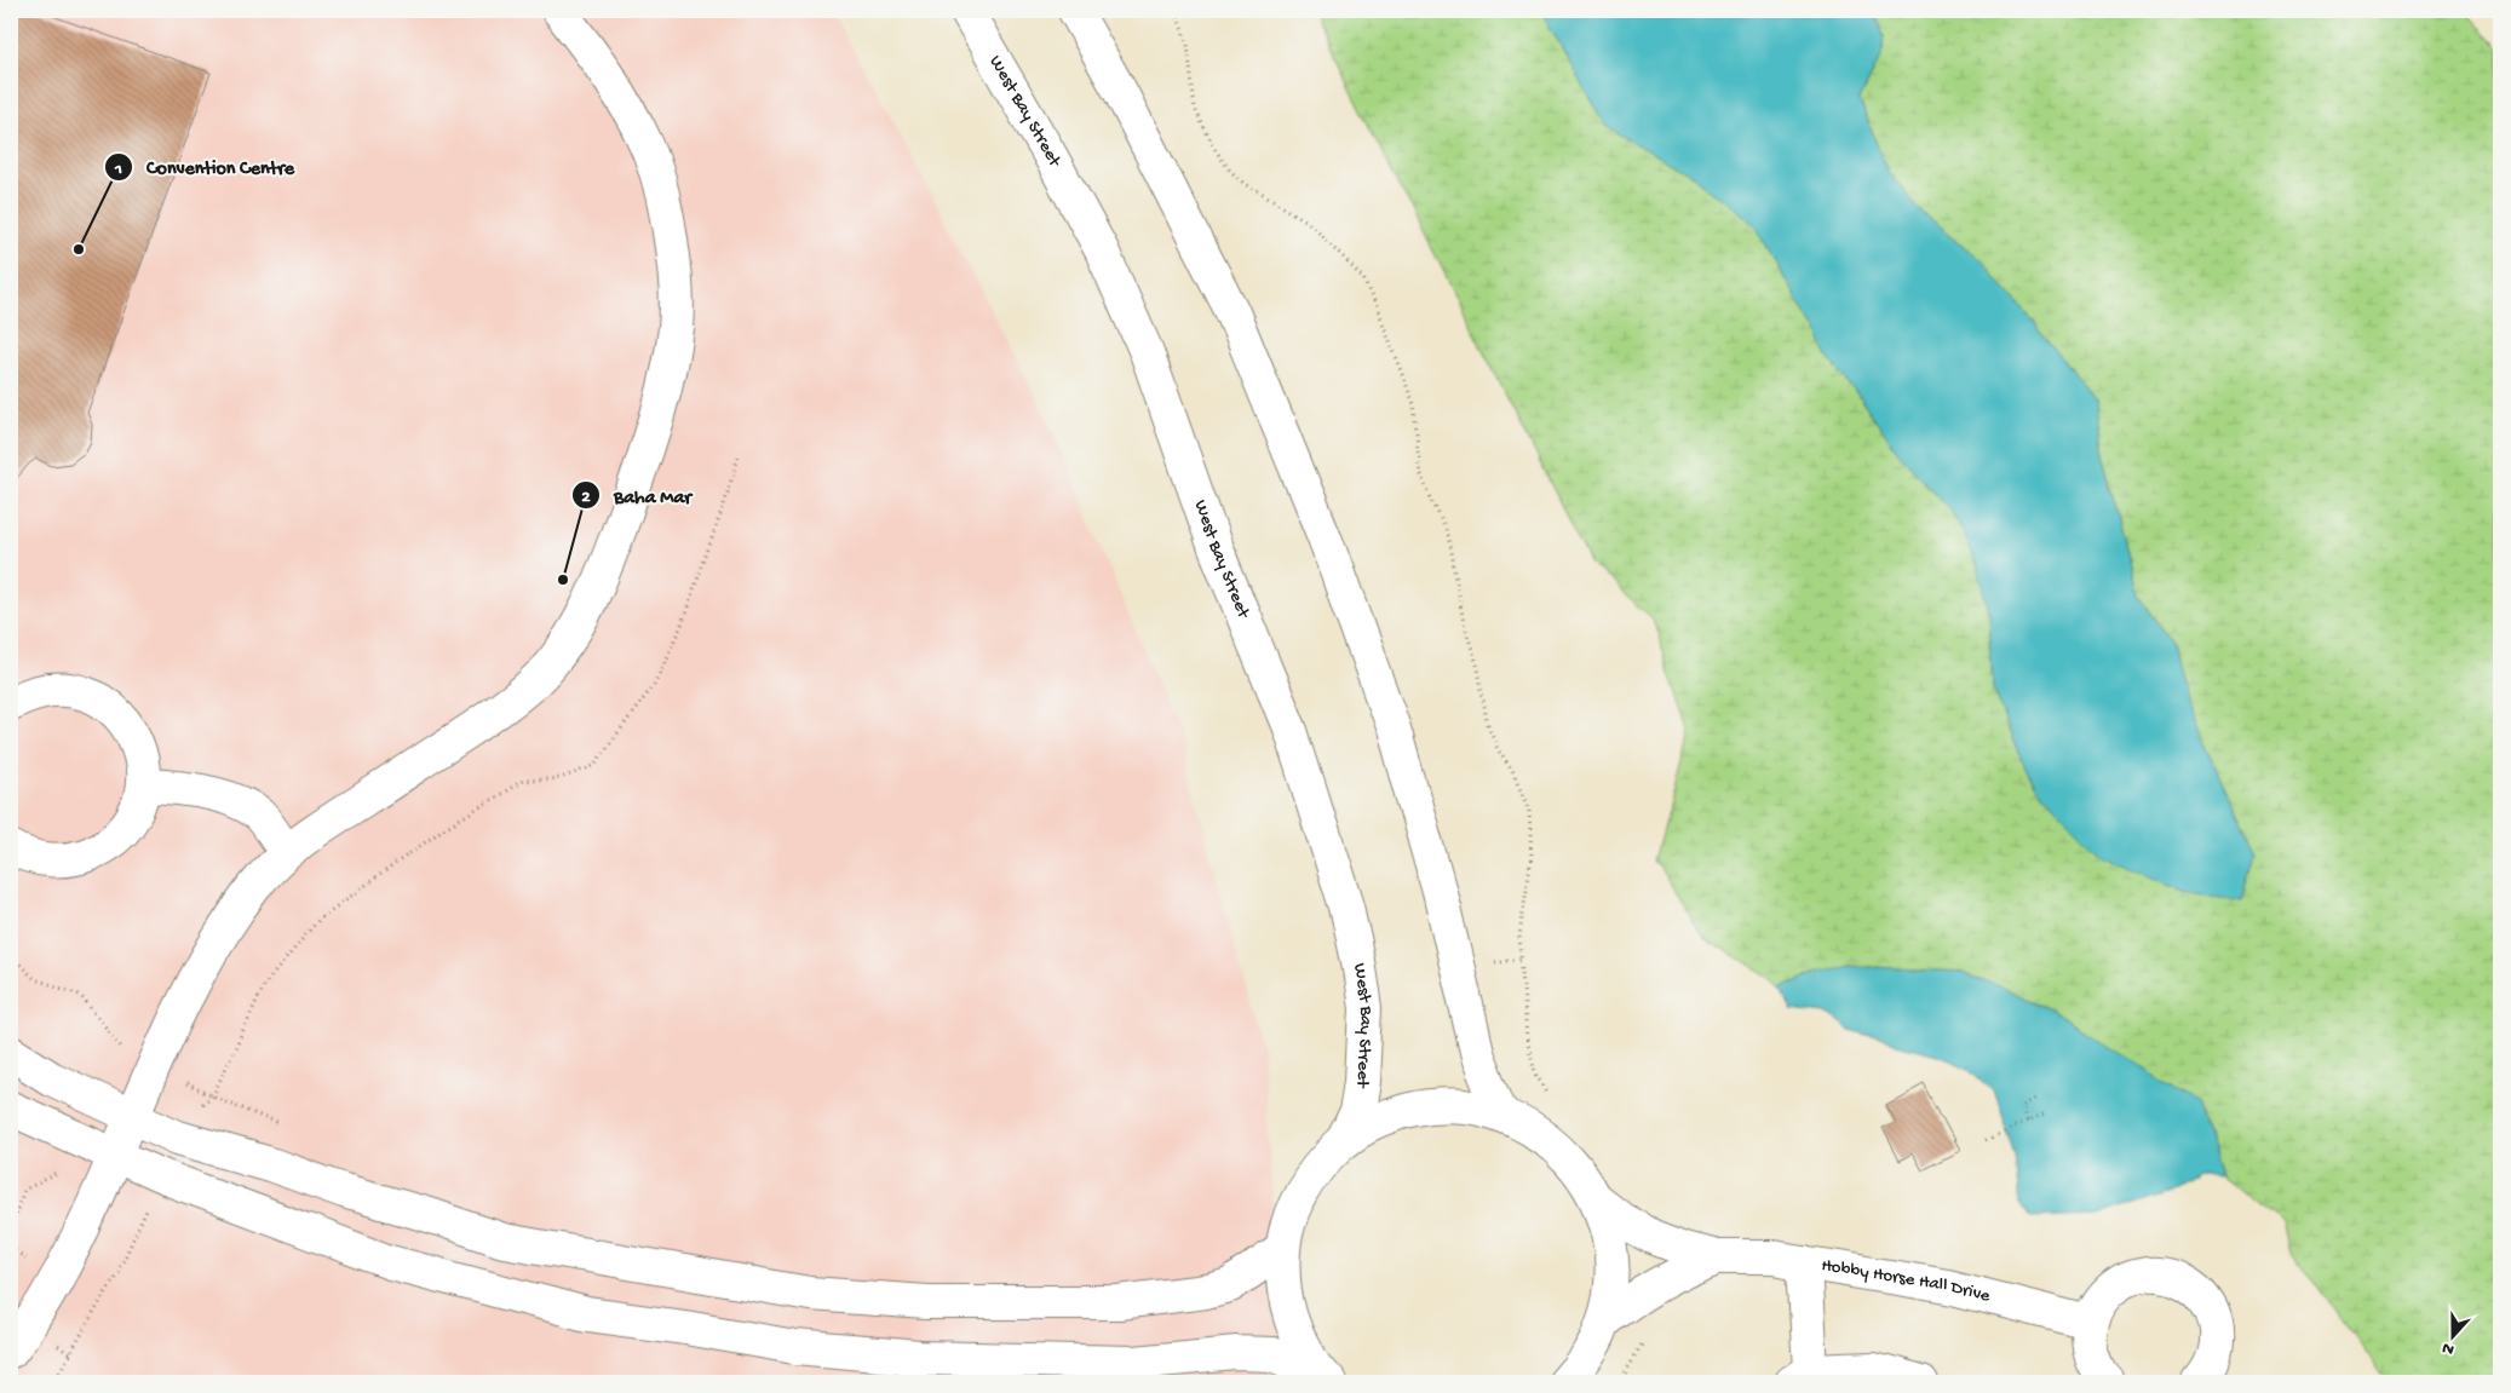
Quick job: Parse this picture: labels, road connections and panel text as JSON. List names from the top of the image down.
{
  "streets": {
    "main road": ["West Bay Street", "Hobby Horse Hall Drive"]
  },
  "places": ["Convention Centre", "Baha Mar"],
  "north": "bottom"
}
